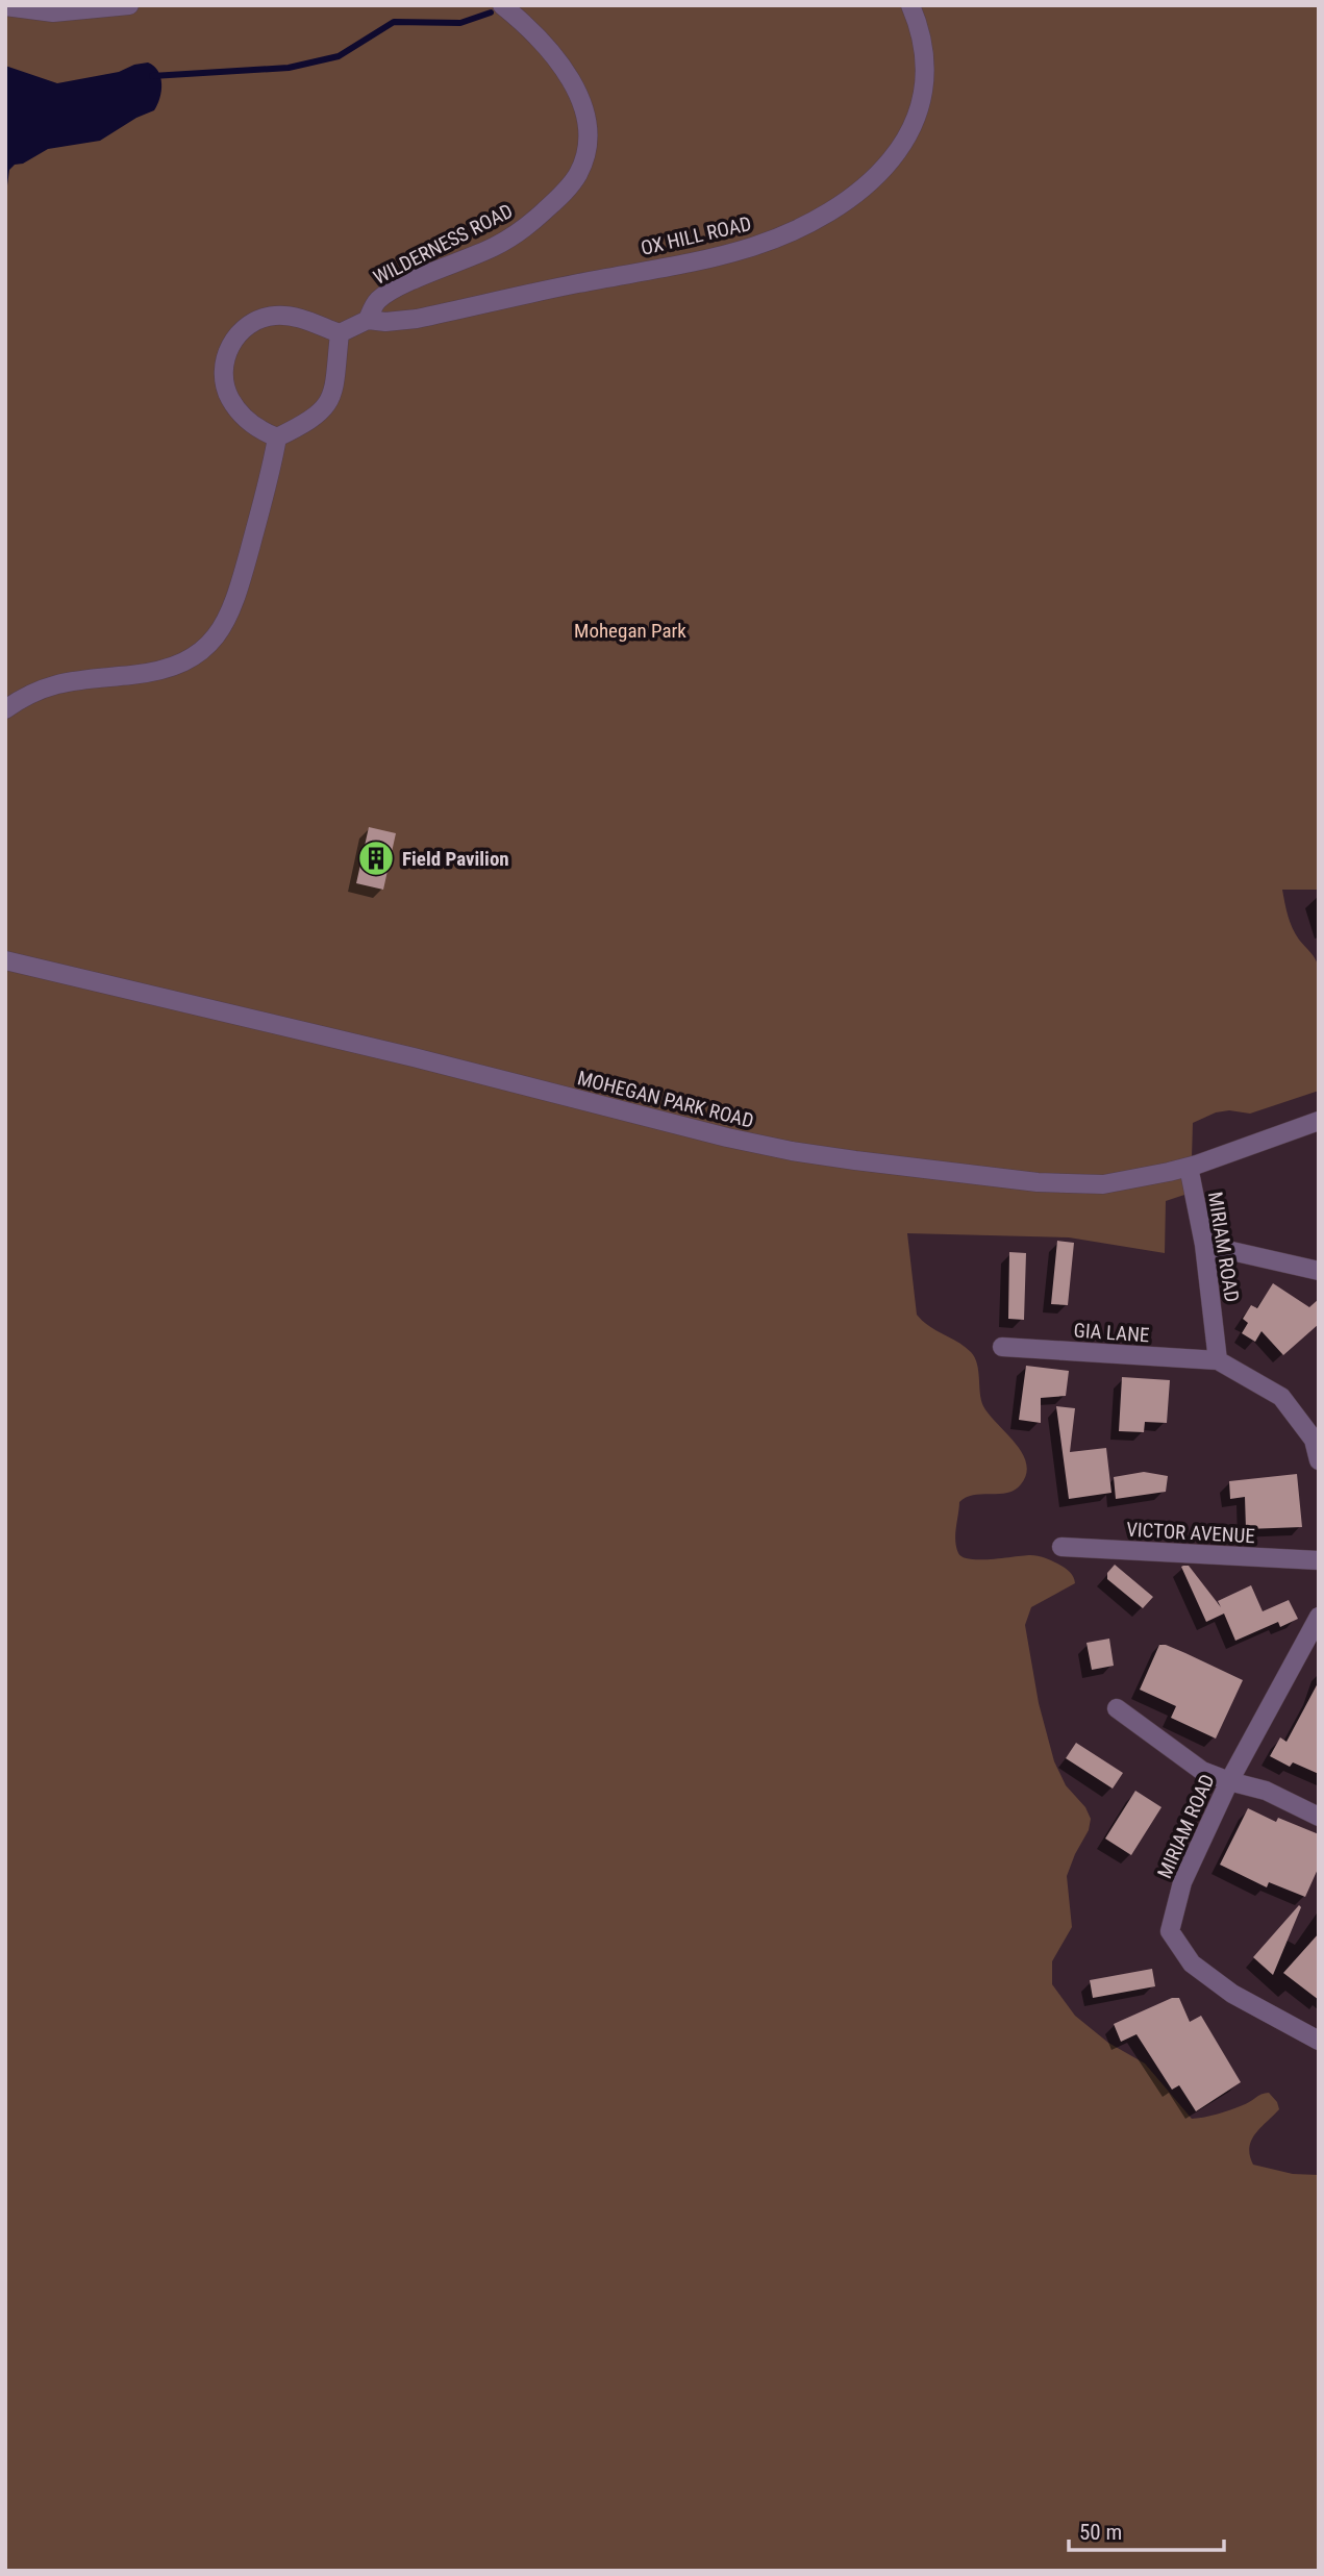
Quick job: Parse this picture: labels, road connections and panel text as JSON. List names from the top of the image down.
{
  "streets": {
    "street": [
      "OX HILL ROAD",
      "WILDERNESS ROAD",
      "MOHEGAN PARK ROAD",
      "MIRIAM ROAD",
      "GIA LANE",
      "VICTOR AVENUE"
    ]
  },
  "crossings": [
    ["OX HILL ROAD", "WILDERNESS ROAD"],
    ["MOHEGAN PARK ROAD", "MIRIAM ROAD"],
    ["MIRIAM ROAD", "GIA LANE"]
  ],
  "parks": ["Mohegan Park"],
  "places": {
    "building": ["Field Pavilion"]
  },
  "scale_bar": "50 m"
}
